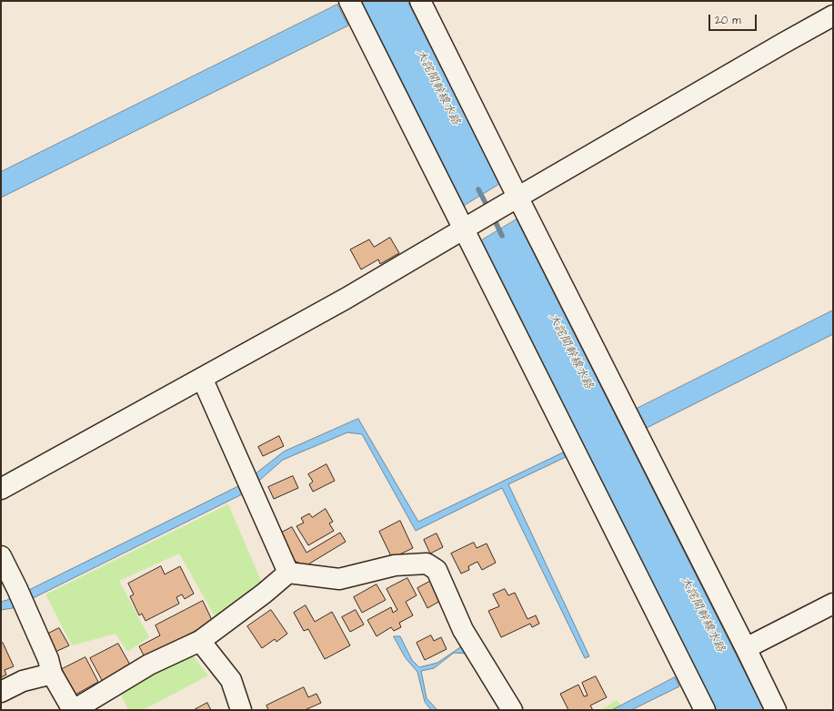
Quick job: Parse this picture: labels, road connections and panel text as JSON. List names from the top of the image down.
{
  "water": ["大詫間幹線水路"],
  "scale_bar": "20 m"
}
